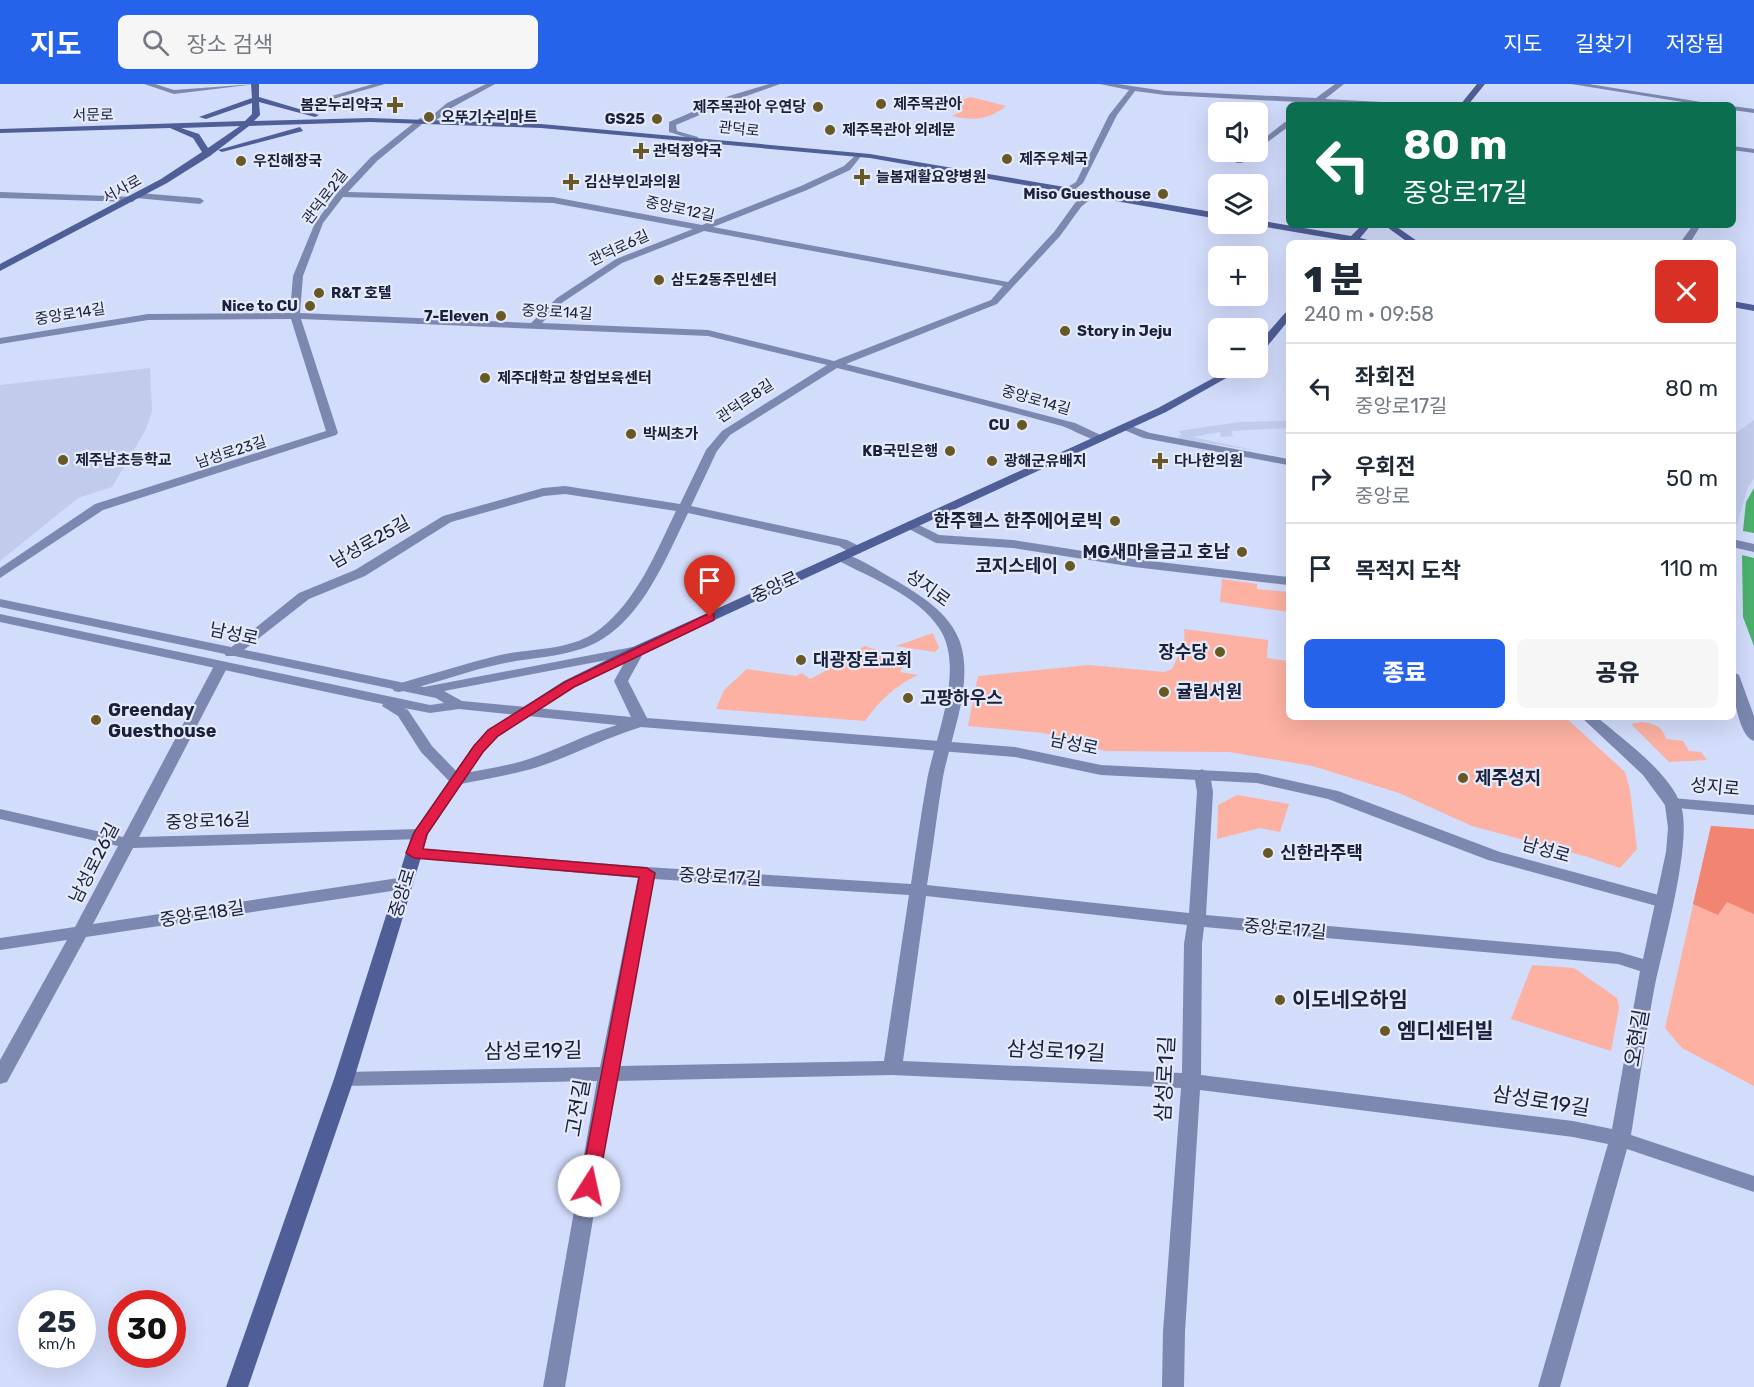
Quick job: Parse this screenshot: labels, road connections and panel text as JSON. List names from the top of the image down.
{
  "streets": {
    "main road": [
      "서문로",
      "관덕로",
      "서사로",
      "중앙로"
    ],
    "street": [
      "관덕로2길",
      "중앙로12길",
      "관덕로6길",
      "중앙로14길",
      "관덕로8길",
      "남성로23길",
      "남성로25길",
      "성지로",
      "남성로",
      "중앙로16길",
      "남성로26길",
      "중앙로17길",
      "중앙로18길",
      "오현길",
      "삼성로19길",
      "삼성로1길",
      "고전길"
    ]
  },
  "crossings": [
    ["서문로", "관덕로"],
    ["서문로", "서사로"],
    ["관덕로", "서사로"],
    ["관덕로", "관덕로2길"],
    ["관덕로", "관덕로6길"],
    ["관덕로", "관덕로8길"],
    ["관덕로2길", "중앙로12길"],
    ["관덕로2길", "중앙로14길"],
    ["관덕로2길", "남성로23길"],
    ["중앙로12길", "관덕로6길"],
    ["중앙로12길", "관덕로8길"],
    ["관덕로6길", "중앙로14길"],
    ["중앙로14길", "관덕로8길"],
    ["중앙로14길", "남성로23길"],
    ["중앙로14길", "중앙로"],
    ["관덕로8길", "남성로25길"],
    ["관덕로8길", "남성로"],
    ["남성로25길", "남성로"],
    ["중앙로", "성지로"],
    ["중앙로", "남성로"],
    ["중앙로", "중앙로16길"],
    ["중앙로", "중앙로17길"],
    ["중앙로", "중앙로18길"],
    ["중앙로", "삼성로19길"],
    ["성지로", "남성로"],
    ["성지로", "중앙로17길"],
    ["성지로", "오현길"],
    ["남성로", "남성로26길"],
    ["남성로", "오현길"],
    ["남성로", "삼성로1길"],
    ["중앙로16길", "남성로26길"],
    ["중앙로16길", "중앙로17길"],
    ["남성로26길", "중앙로18길"],
    ["중앙로17길", "오현길"],
    ["중앙로17길", "삼성로1길"],
    ["중앙로17길", "고전길"],
    ["오현길", "삼성로19길"],
    ["삼성로19길", "삼성로1길"],
    ["삼성로19길", "고전길"]
  ],
  "places": {
    "other": [
      "제주목관아",
      "제주목관아 우연당",
      "오뚜기수리마트",
      "GS25",
      "제주목관아 외례문",
      "제주우체국",
      "우진해장국",
      "Miso Guesthouse",
      "삼도2동주민센터",
      "R&T 호텔",
      "Nice to CU",
      "7-Eleven",
      "Story in Jeju",
      "제주대학교 창업보육센터",
      "CU",
      "박씨초가",
      "KB국민은행",
      "제주남초등학교",
      "광해군유배지",
      "한주헬스 한주에어로빅",
      "MG새마을금고 호남",
      "코지스테이",
      "장수당",
      "대광장로교회",
      "귤림서원",
      "고팡하우스",
      "Greenday Guesthouse",
      "제주성지",
      "신한라주택",
      "이도네오하임",
      "엠디센터빌"
    ],
    "health": [
      "봄온누리약국",
      "관덕정약국",
      "늘봄재활요양병원",
      "김산부인과의원",
      "다나한의원"
    ]
  },
  "page": {
    "header": "지도",
    "search": "장소 검색",
    "nav": ["지도", "길찾기", "저장됨"],
    "map_buttons": ["+", "−"],
    "turn": ["80 m", "중앙로17길"],
    "heading": ["1 분", "240 m · 09:58"],
    "list": [
      {
        "name": "좌회전",
        "note": "중앙로17길",
        "value": "80 m"
      },
      {
        "name": "우회전",
        "note": "중앙로",
        "value": "50 m"
      },
      {
        "name": "목적지 도착",
        "value": "110 m"
      }
    ],
    "buttons": ["종료", "공유"],
    "speed": "25 km/h",
    "limit": "30"
  }
}
